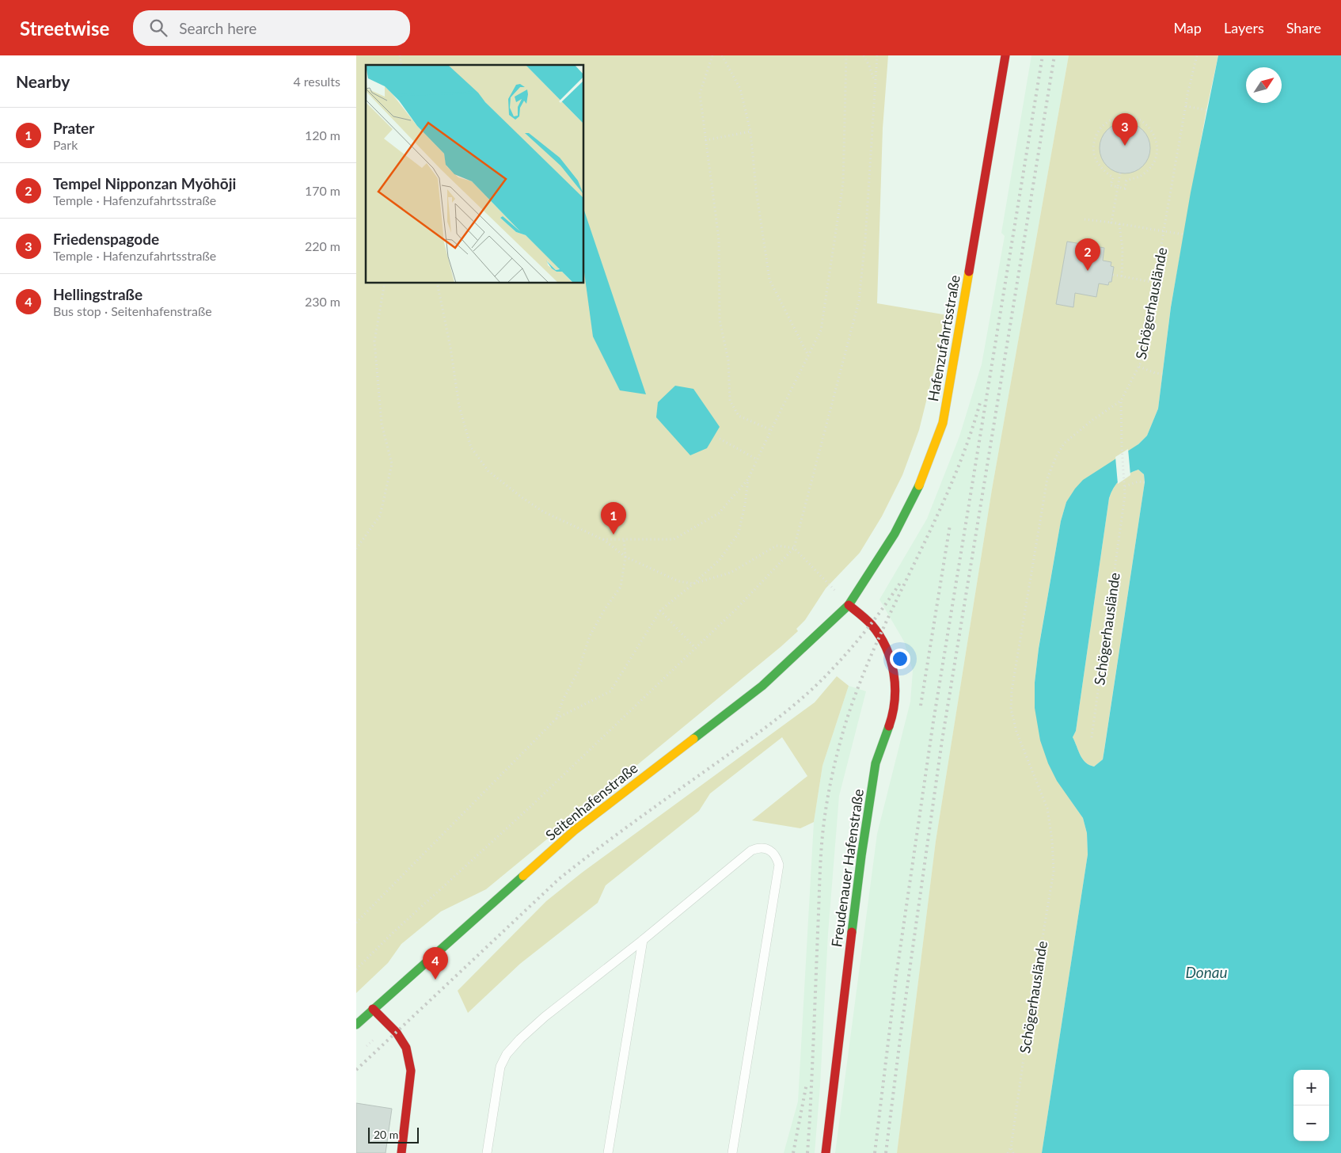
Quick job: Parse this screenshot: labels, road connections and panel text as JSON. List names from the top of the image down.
{
  "streets": {
    "main road": ["Hafenzufahrtsstraße", "Seitenhafenstraße", "Freudenauer Hafenstraße"],
    "path": ["Schögerhauslände"]
  },
  "crossings": [
    ["Hafenzufahrtsstraße", "Seitenhafenstraße"],
    ["Hafenzufahrtsstraße", "Freudenauer Hafenstraße"],
    ["Seitenhafenstraße", "Freudenauer Hafenstraße"]
  ],
  "water": ["Donau"],
  "scale_bar": "20 m",
  "north": "top right",
  "page": {
    "header": "Streetwise",
    "search": "Search here",
    "nav": ["Map", "Layers", "Share"],
    "heading": ["Nearby", "4 results"],
    "list": [
      {
        "mark": "1",
        "name": "Prater",
        "note": "Park",
        "value": "120 m"
      },
      {
        "mark": "2",
        "name": "Tempel Nipponzan Myōhōji",
        "note": "Temple · Hafenzufahrtsstraße",
        "value": "170 m"
      },
      {
        "mark": "3",
        "name": "Friedenspagode",
        "note": "Temple · Hafenzufahrtsstraße",
        "value": "220 m"
      },
      {
        "mark": "4",
        "name": "Hellingstraße",
        "note": "Bus stop · Seitenhafenstraße",
        "value": "230 m"
      }
    ],
    "pins": [
      "3",
      "2",
      "1",
      "4"
    ],
    "map_buttons": ["+", "−"],
    "scale": "20 m"
  }
}
